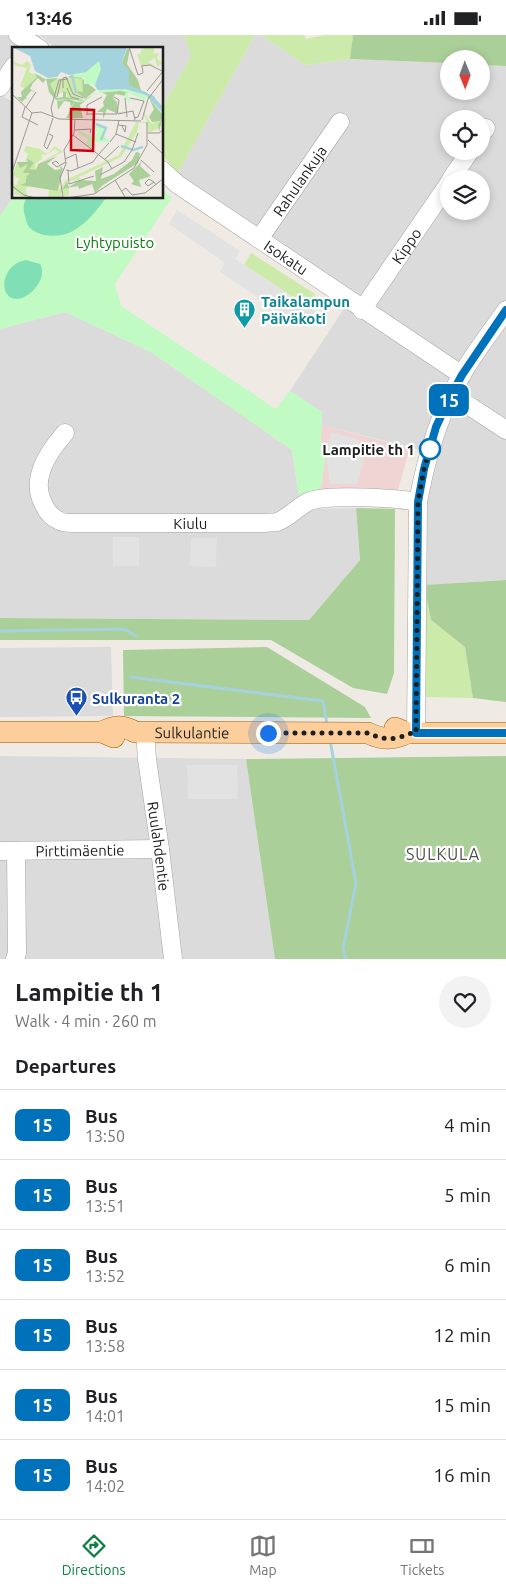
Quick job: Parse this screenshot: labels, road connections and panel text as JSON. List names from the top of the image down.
{
  "streets": {
    "main road": ["Sulkulantie"],
    "street": [
      "Rahulankuja",
      "Kippo",
      "Isokatu",
      "Kiulu",
      "Ruulahdentie",
      "Pirttimäentie"
    ]
  },
  "crossings": [
    ["Rahulankuja", "Isokatu"],
    ["Kippo", "Isokatu"],
    ["Sulkulantie", "Ruulahdentie"],
    ["Ruulahdentie", "Pirttimäentie"]
  ],
  "districts": ["SULKULA"],
  "parks": ["Lyhtypuisto"],
  "places": {
    "building": ["Taikalampun Päiväkoti"],
    "other": ["Lampitie th 1"],
    "bus stop": ["Sulkuranta 2"]
  },
  "lines": ["bus line 15"],
  "north": "bottom",
  "page": {
    "status": "13:46",
    "on_map": "15",
    "heading": [
      ["Lampitie th 1", "Walk · 4 min · 260 m"],
      "Departures"
    ],
    "list": [
      {
        "mark": "15",
        "name": "Bus",
        "note": "13:50",
        "value": "4 min"
      },
      {
        "mark": "15",
        "name": "Bus",
        "note": "13:51",
        "value": "5 min"
      },
      {
        "mark": "15",
        "name": "Bus",
        "note": "13:52",
        "value": "6 min"
      },
      {
        "mark": "15",
        "name": "Bus",
        "note": "13:58",
        "value": "12 min"
      },
      {
        "mark": "15",
        "name": "Bus",
        "note": "14:01",
        "value": "15 min"
      },
      {
        "mark": "15",
        "name": "Bus",
        "note": "14:02",
        "value": "16 min"
      }
    ],
    "tabs": ["Directions", "Map", "Tickets"]
  }
}
